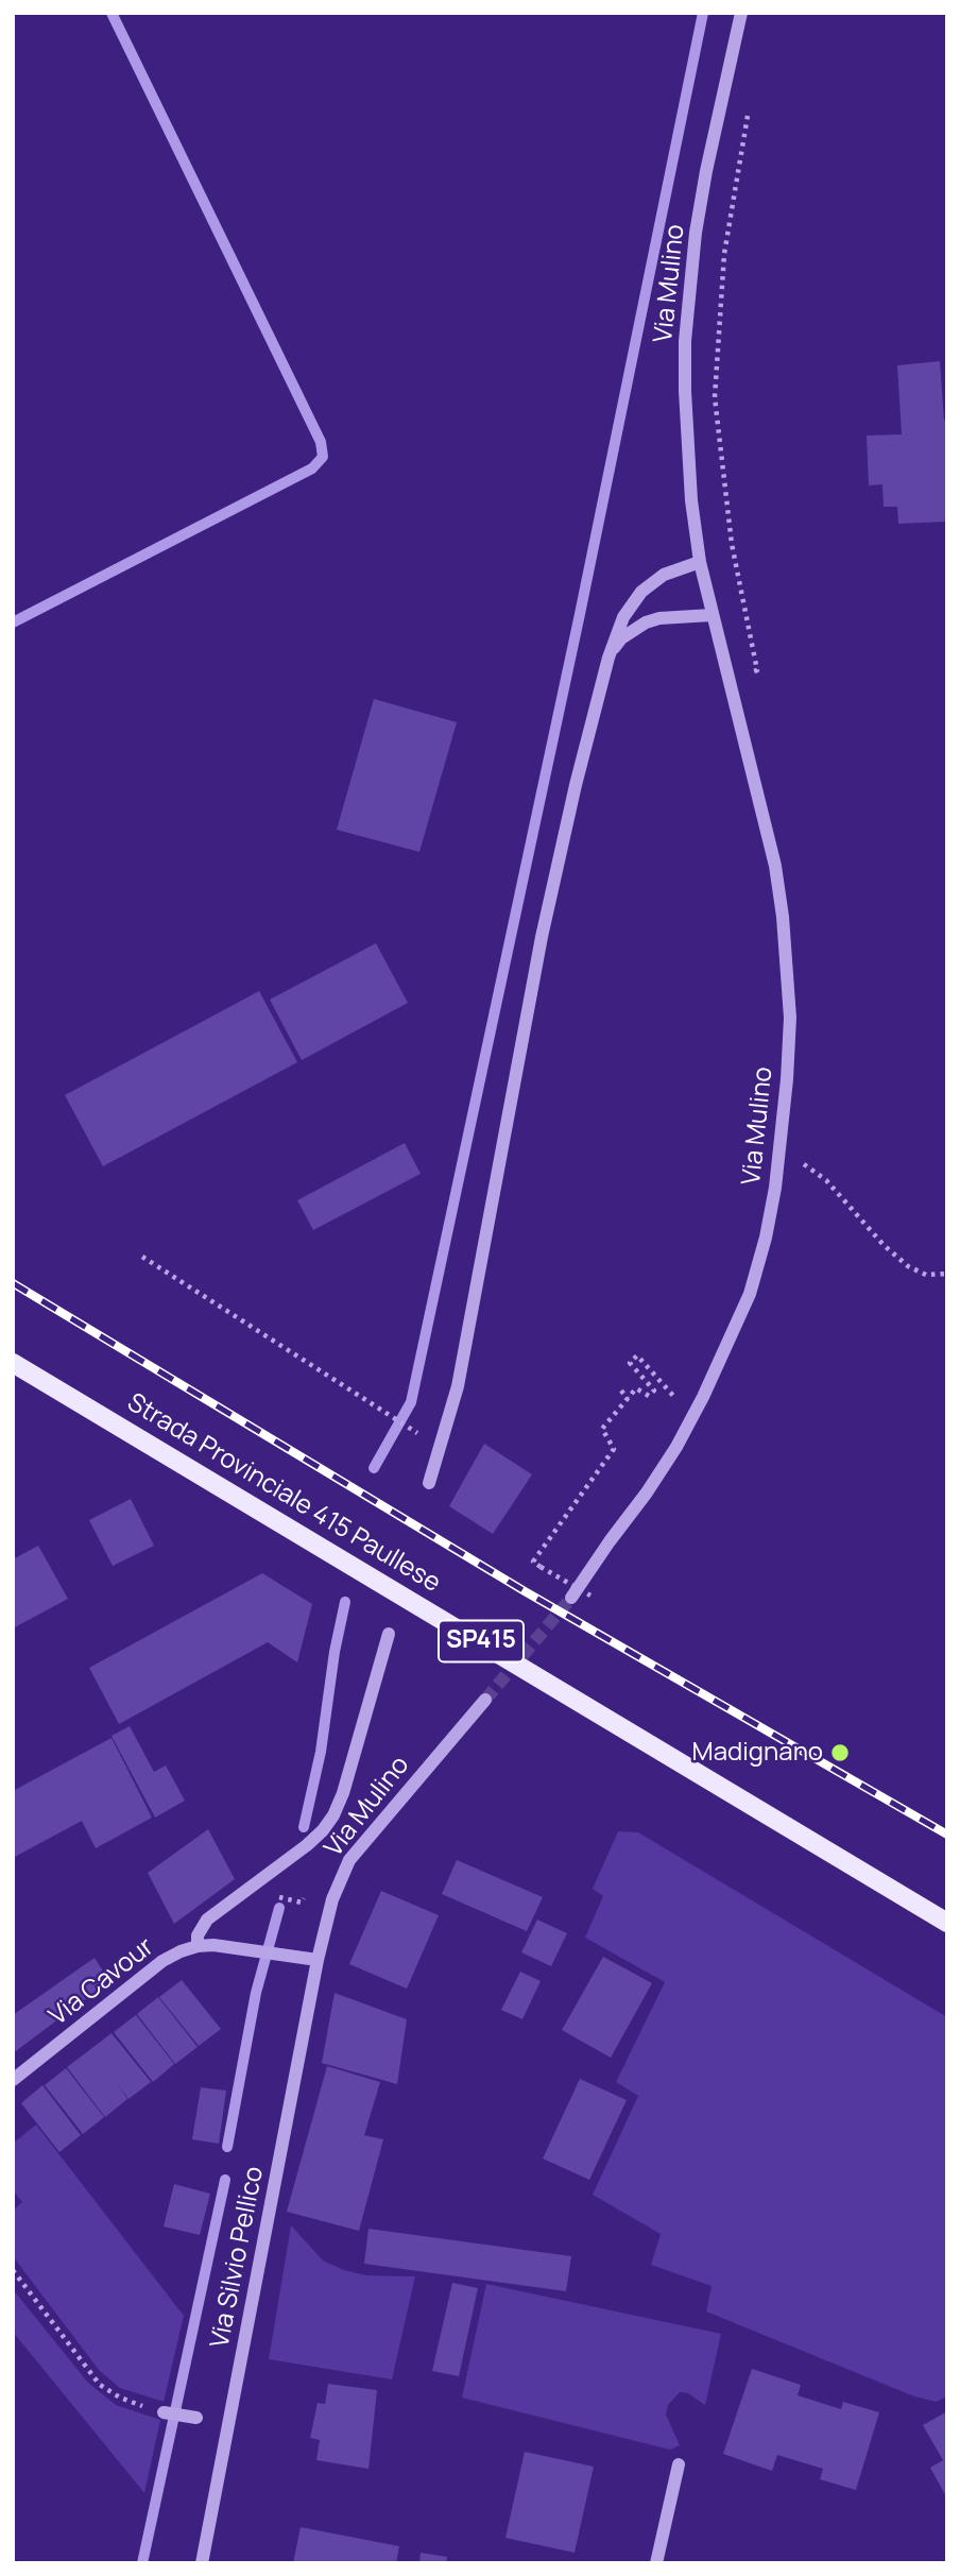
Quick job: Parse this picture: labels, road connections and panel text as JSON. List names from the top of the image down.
{
  "streets": {
    "main road": ["Strada Provinciale 415 Paullese", "SP415"],
    "street": ["Via Mulino", "Via Cavour", "Via Silvio Pellico"]
  },
  "crossings": [
    ["Via Mulino", "Via Cavour"],
    ["Via Mulino", "Via Silvio Pellico"],
    ["Via Cavour", "Via Silvio Pellico"]
  ],
  "places": ["Madignano"]
}
